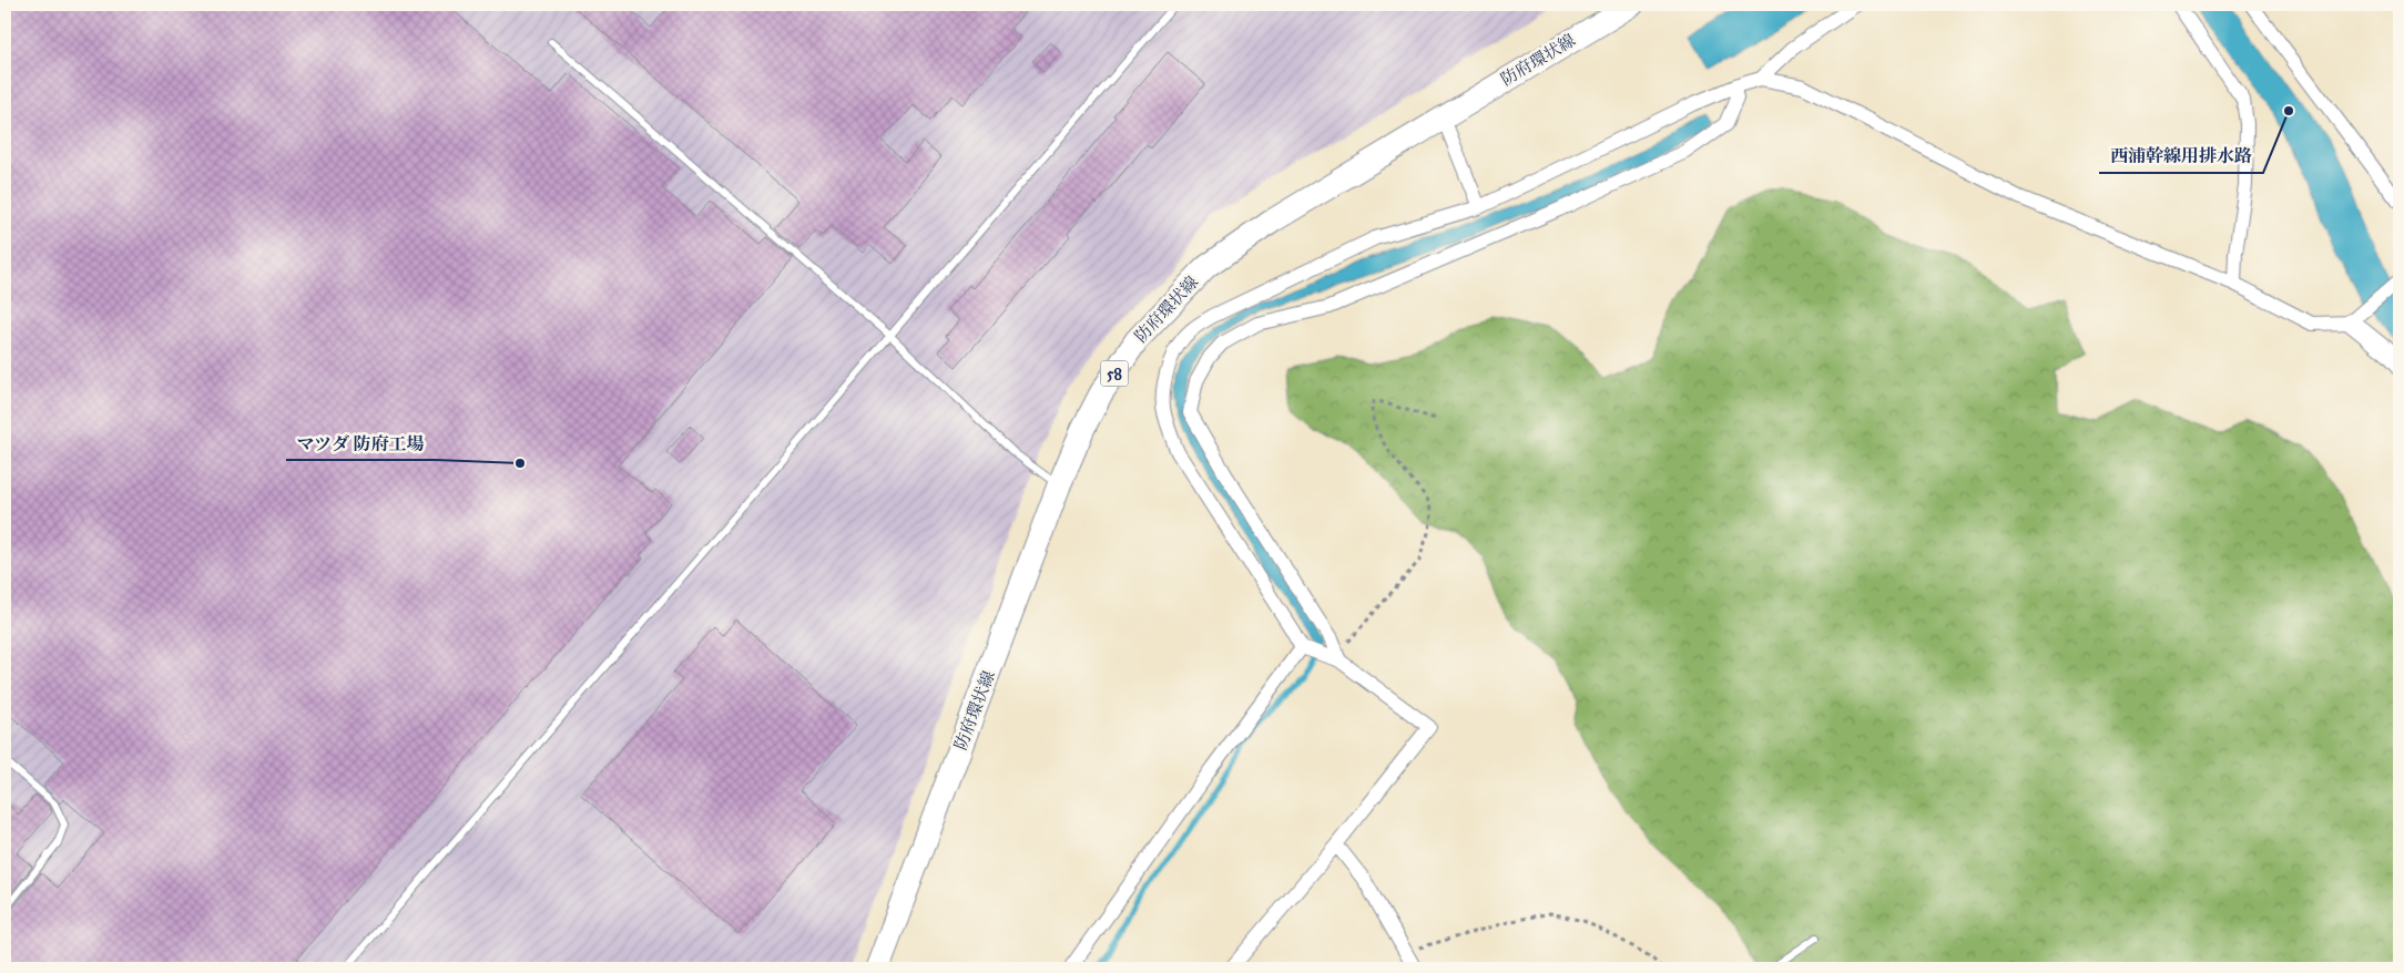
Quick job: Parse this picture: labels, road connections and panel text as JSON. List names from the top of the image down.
{
  "streets": {
    "main road": ["防府環状線", "58"]
  },
  "places": ["西浦幹線用排水路", "マツダ 防府工場"]
}
